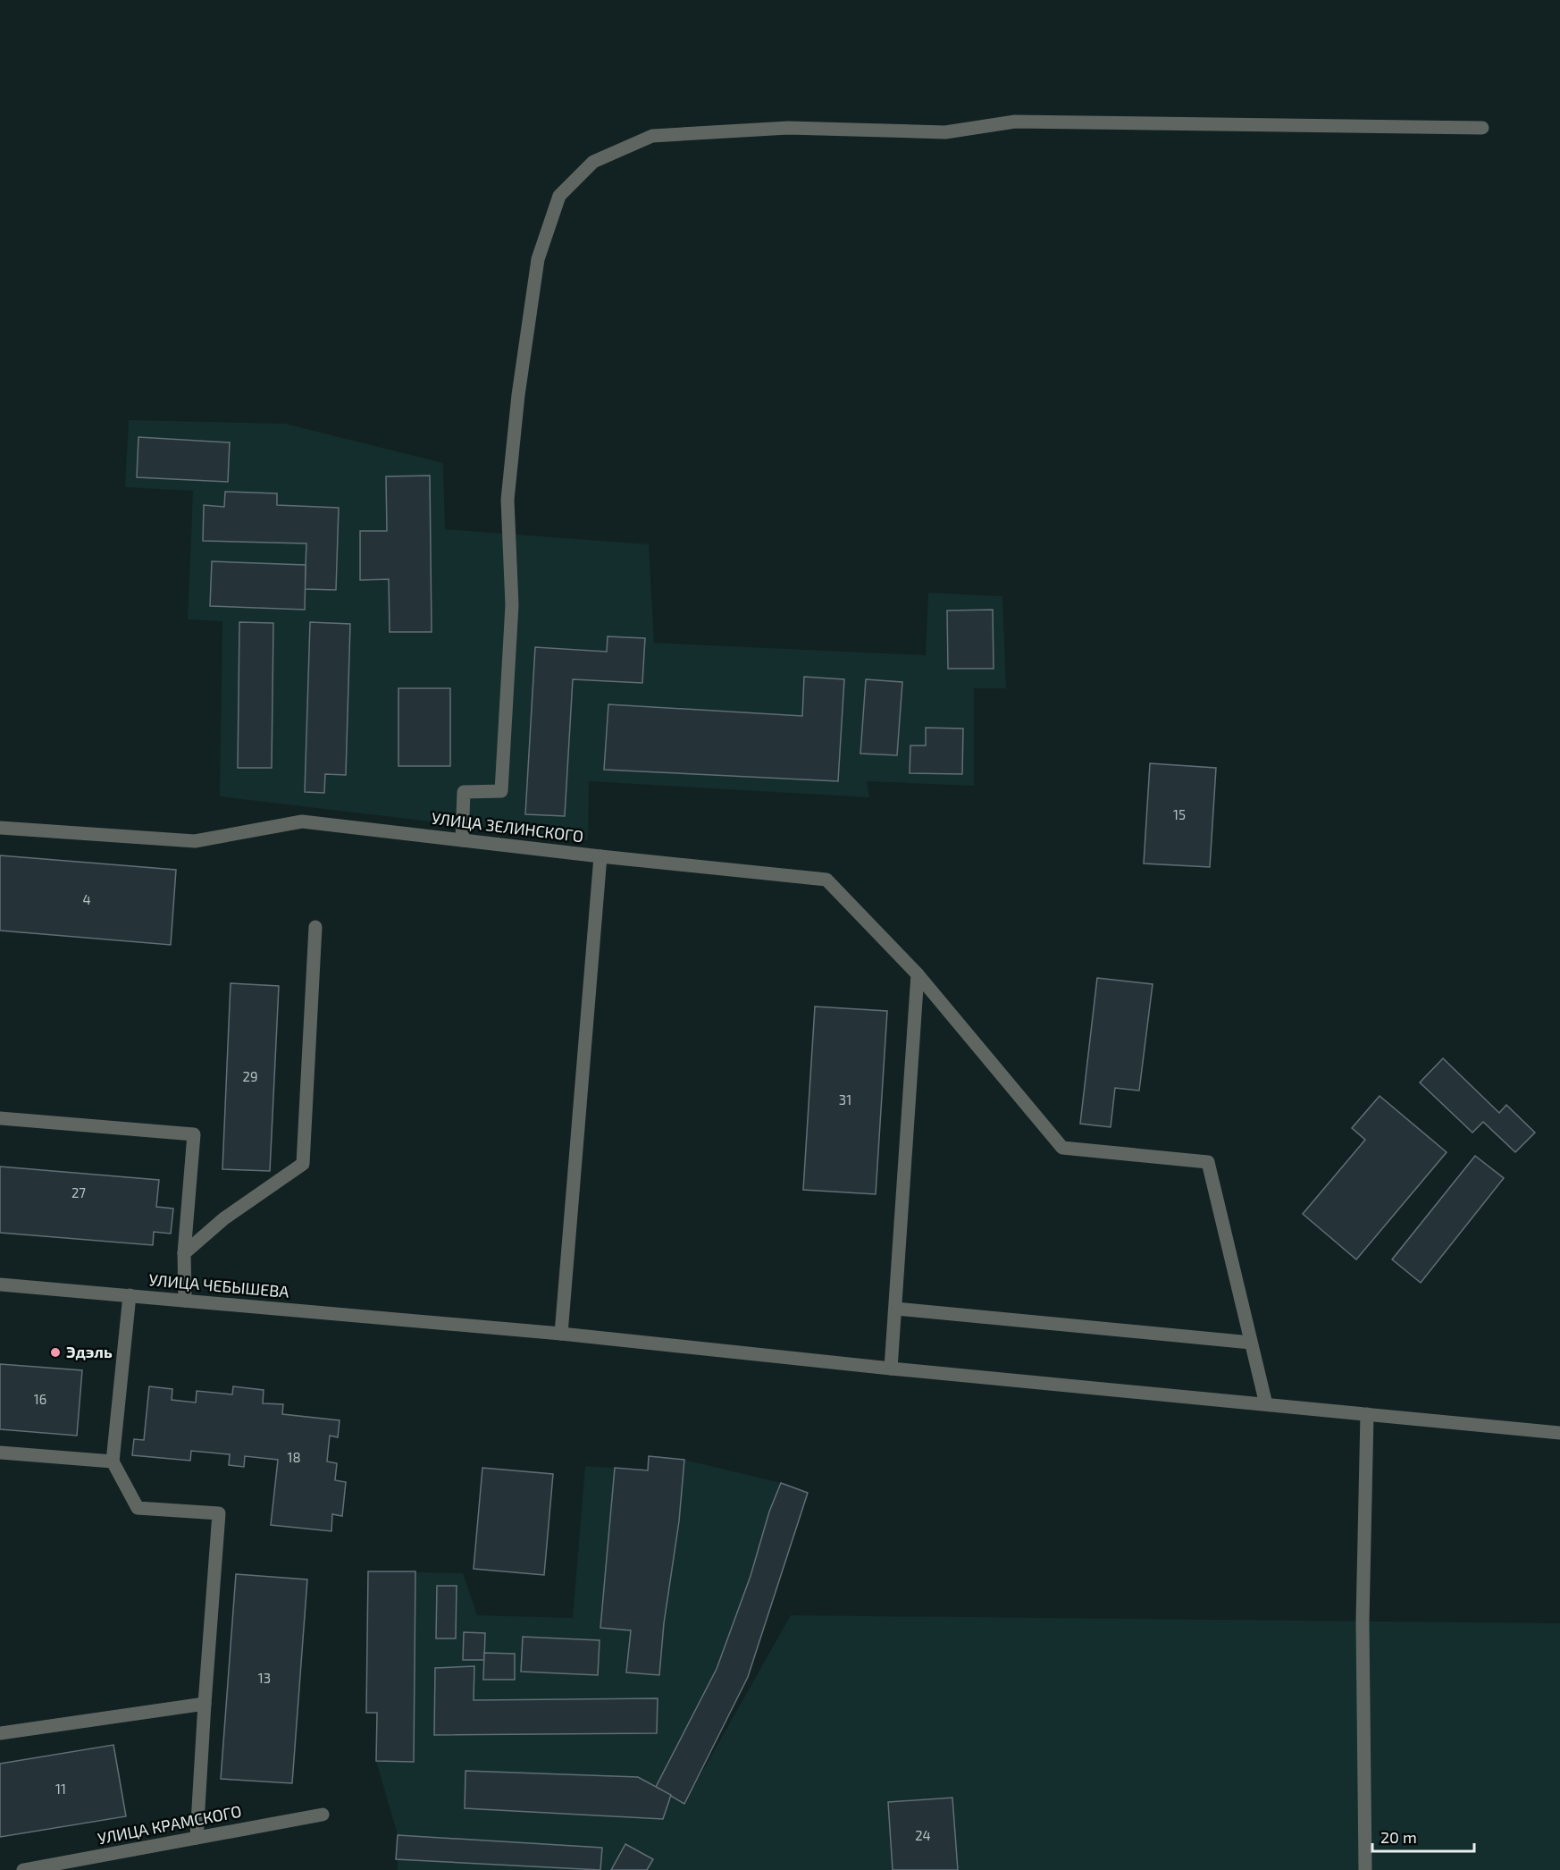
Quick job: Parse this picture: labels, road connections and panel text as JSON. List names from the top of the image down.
{
  "streets": {
    "street": ["УЛИЦА ЗЕЛИНСКОГО", "УЛИЦА ЧЕБЫШЕВА", "УЛИЦА КРАМСКОГО"]
  },
  "crossings": [
    ["УЛИЦА ЗЕЛИНСКОГО", "УЛИЦА ЧЕБЫШЕВА"]
  ],
  "places": ["Эдэль"],
  "house_numbers": [
    "15",
    "4",
    "29",
    "31",
    "27",
    "16",
    "18",
    "13",
    "11",
    "24"
  ],
  "scale_bar": "20 m"
}
